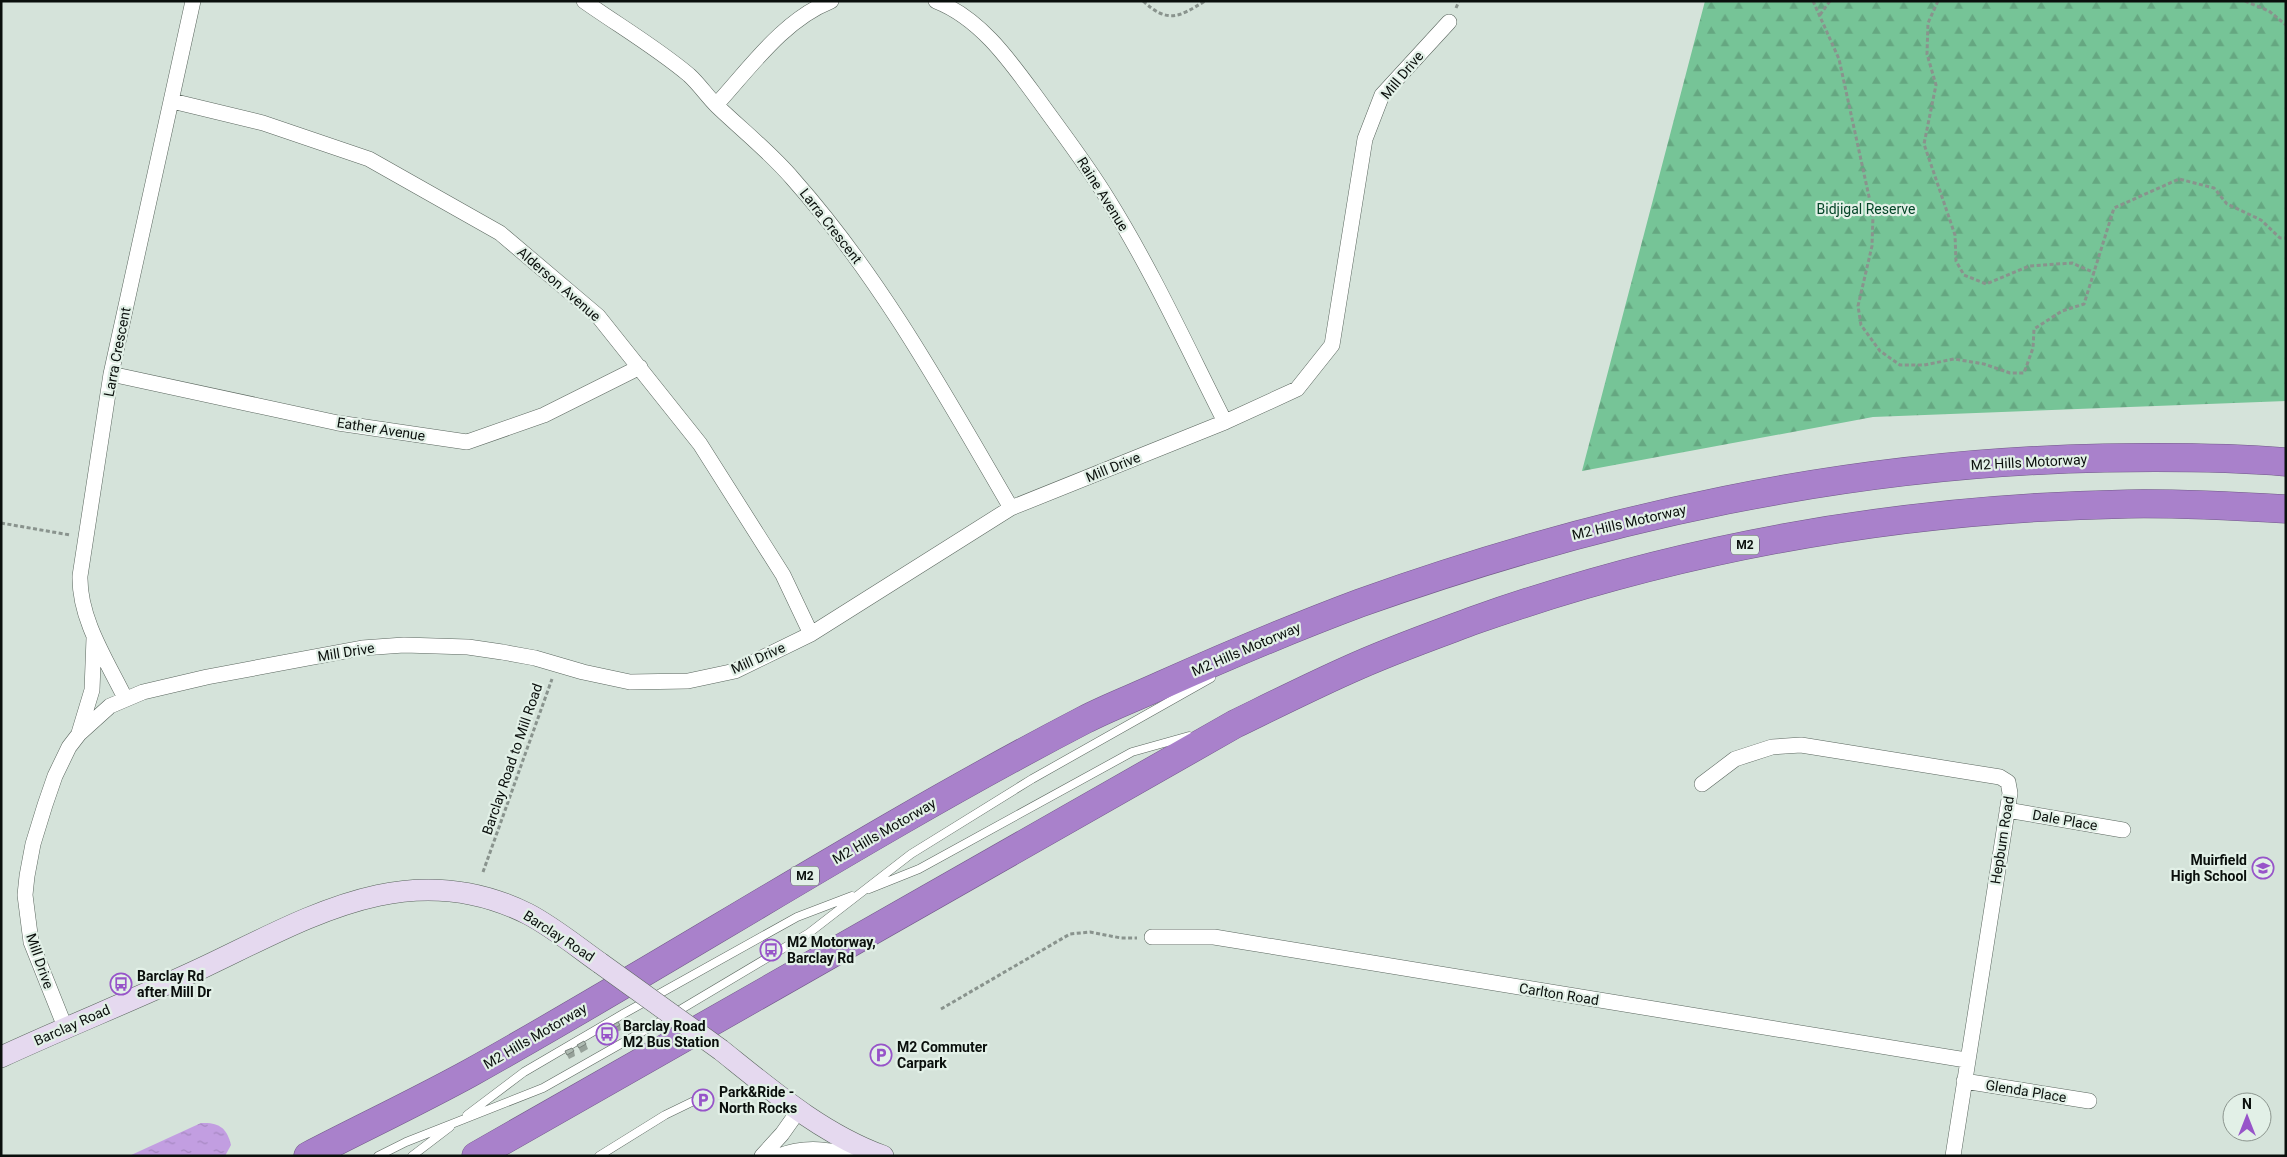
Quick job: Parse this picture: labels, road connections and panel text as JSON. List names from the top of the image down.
{
  "streets": {
    "highway": ["M2 Hills Motorway", "M2"],
    "main road": ["Barclay Road"],
    "street": [
      "Mill Drive",
      "Raine Avenue",
      "Larra Crescent",
      "Alderson Avenue",
      "Eather Avenue",
      "Dale Place",
      "Hepburn Road",
      "Carlton Road",
      "Glenda Place"
    ],
    "path": ["Barclay Road to Mill Road"]
  },
  "crossings": [
    ["Mill Drive", "Raine Avenue"],
    ["Mill Drive", "Larra Crescent"],
    ["Mill Drive", "Alderson Avenue"],
    ["Mill Drive", "Barclay Road to Mill Road"],
    ["Mill Drive", "Barclay Road"],
    ["Larra Crescent", "Alderson Avenue"],
    ["Larra Crescent", "Eather Avenue"],
    ["Alderson Avenue", "Eather Avenue"],
    ["M2 Hills Motorway", "M2"],
    ["Dale Place", "Hepburn Road"],
    ["Hepburn Road", "Carlton Road"],
    ["Hepburn Road", "Glenda Place"]
  ],
  "parks": ["Bidjigal Reserve"],
  "places": {
    "school or university": ["Muirfield High School"],
    "bus stop": ["M2 Motorway, Barclay Rd", "Barclay Rd after Mill Dr", "Barclay Road M2 Bus Station"],
    "parking": ["M2 Commuter Carpark", "Park&Ride - North Rocks"]
  },
  "north": "top"
}
